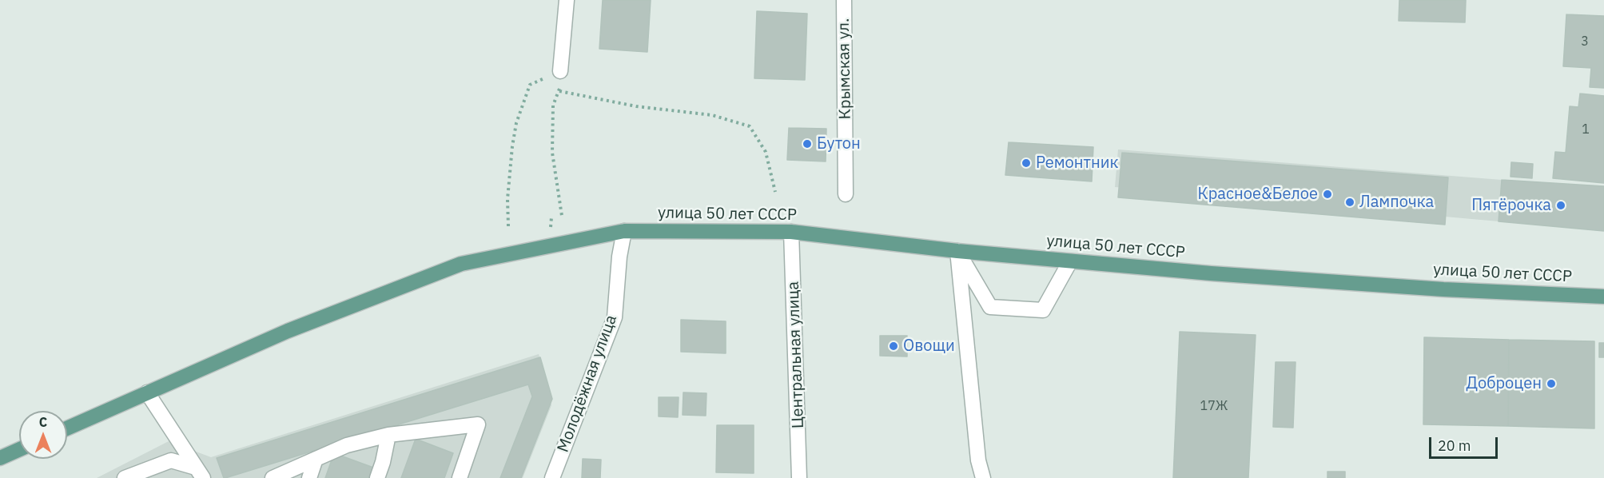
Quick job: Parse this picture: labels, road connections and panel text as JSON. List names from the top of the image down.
{
  "streets": {
    "main road": ["улица 50 лет СССР"],
    "street": ["Крымская ул.", "Центральная улица", "Молодёжная улица"]
  },
  "crossings": [
    ["улица 50 лет СССР", "Центральная улица"],
    ["улица 50 лет СССР", "Молодёжная улица"]
  ],
  "places": [
    "Бутон",
    "Ремонтник",
    "Красное&Белое",
    "Лампочка",
    "Пятёрочка",
    "Овощи",
    "Доброцен"
  ],
  "house_numbers": ["3", "1", "17Ж"],
  "scale_bar": "20 m",
  "north": "top"
}
